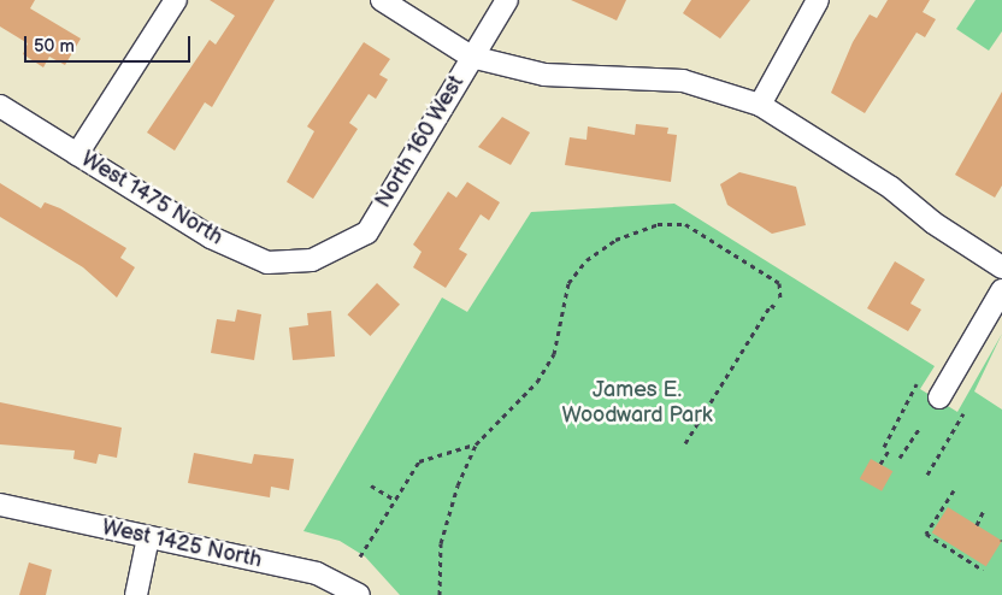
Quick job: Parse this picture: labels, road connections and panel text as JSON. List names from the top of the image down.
{
  "streets": {
    "street": ["North 160 West", "West 1475 North", "West 1425 North"]
  },
  "crossings": [
    ["North 160 West", "West 1475 North"]
  ],
  "parks": ["James E. Woodward Park"],
  "scale_bar": "50 m"
}
